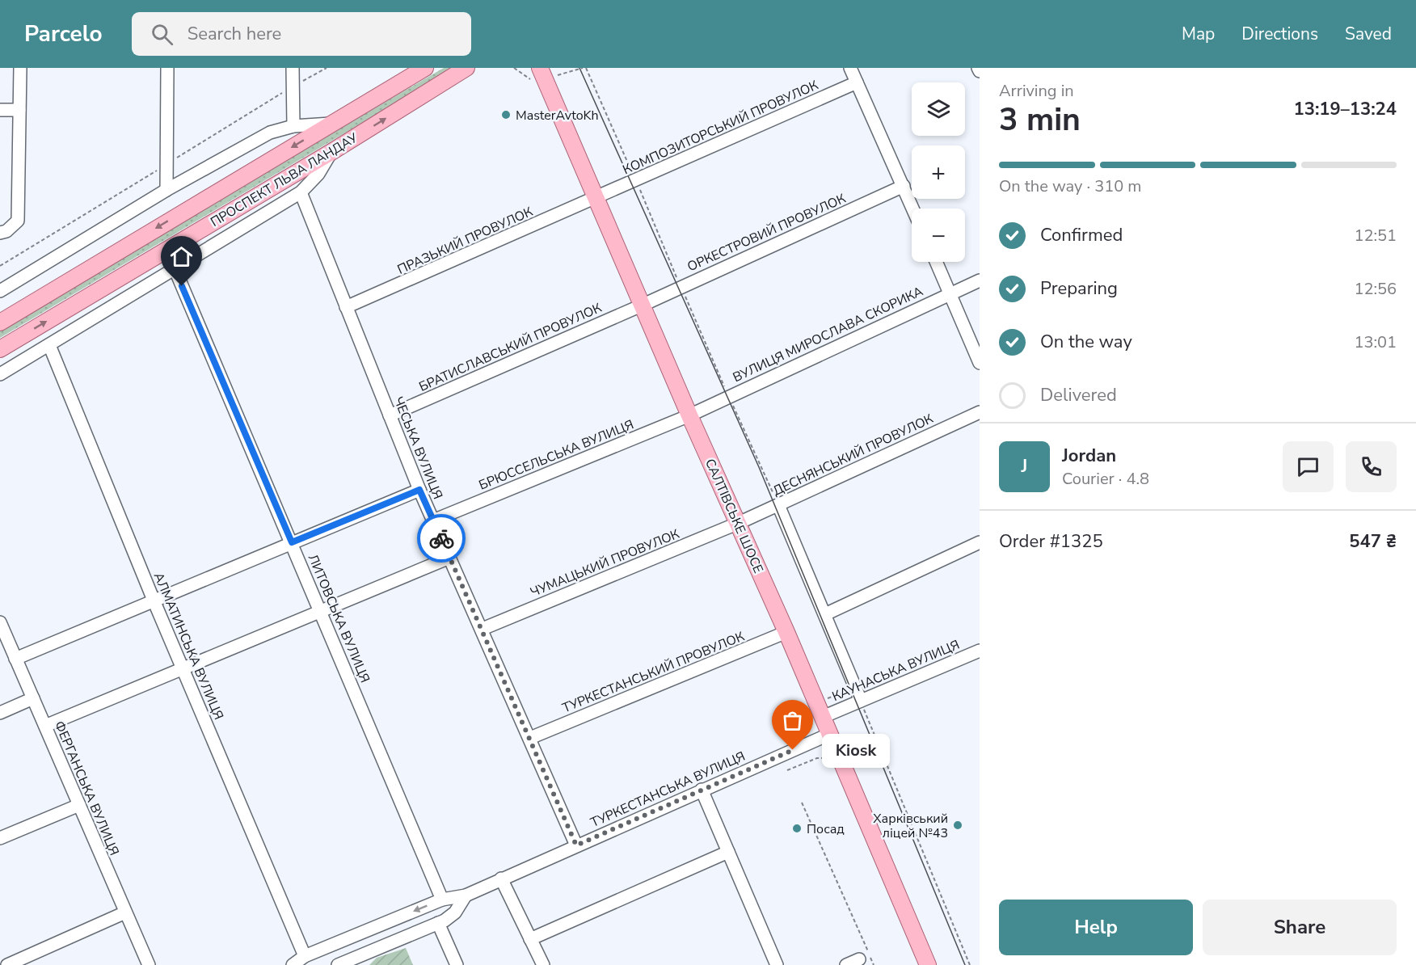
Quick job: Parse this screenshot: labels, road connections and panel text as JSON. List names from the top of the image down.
{
  "streets": {
    "main road": ["ПРОСПЕКТ ЛЬВА ЛАНДАУ", "САЛТІВСЬКЕ ШОСЕ"],
    "street": [
      "КОМПОЗИТОРСЬКИЙ ПРОВУЛОК",
      "ОРКЕСТРОВИЙ ПРОВУЛОК",
      "ПРАЗЬКИЙ ПРОВУЛОК",
      "ВУЛИЦЯ МИРОСЛАВА СКОРИКА",
      "БРАТИСЛАВСЬКИЙ ПРОВУЛОК",
      "ЧЕСЬКА ВУЛИЦЯ",
      "БРЮССЕЛЬСЬКА ВУЛИЦЯ",
      "ДЕСНЯНСЬКИЙ ПРОВУЛОК",
      "ЧУМАЦЬКИЙ ПРОВУЛОК",
      "ЛИТОВСЬКА ВУЛИЦЯ",
      "АЛМАТИНСЬКА ВУЛИЦЯ",
      "КАУНАСЬКА ВУЛИЦЯ",
      "ТУРКЕСТАНСЬКИЙ ПРОВУЛОК",
      "ФЕРГАНСЬКА ВУЛИЦЯ",
      "ТУРКЕСТАНСЬКА ВУЛИЦЯ"
    ]
  },
  "crossings": [
    ["КОМПОЗИТОРСЬКИЙ ПРОВУЛОК", "ПРАЗЬКИЙ ПРОВУЛОК"],
    ["КОМПОЗИТОРСЬКИЙ ПРОВУЛОК", "САЛТІВСЬКЕ ШОСЕ"],
    ["ОРКЕСТРОВИЙ ПРОВУЛОК", "БРАТИСЛАВСЬКИЙ ПРОВУЛОК"],
    ["ОРКЕСТРОВИЙ ПРОВУЛОК", "САЛТІВСЬКЕ ШОСЕ"],
    ["ПРАЗЬКИЙ ПРОВУЛОК", "ЧЕСЬКА ВУЛИЦЯ"],
    ["ПРАЗЬКИЙ ПРОВУЛОК", "САЛТІВСЬКЕ ШОСЕ"],
    ["ВУЛИЦЯ МИРОСЛАВА СКОРИКА", "БРЮССЕЛЬСЬКА ВУЛИЦЯ"],
    ["ВУЛИЦЯ МИРОСЛАВА СКОРИКА", "САЛТІВСЬКЕ ШОСЕ"],
    ["БРАТИСЛАВСЬКИЙ ПРОВУЛОК", "ЧЕСЬКА ВУЛИЦЯ"],
    ["БРАТИСЛАВСЬКИЙ ПРОВУЛОК", "САЛТІВСЬКЕ ШОСЕ"],
    ["ЧЕСЬКА ВУЛИЦЯ", "БРЮССЕЛЬСЬКА ВУЛИЦЯ"],
    ["ЧЕСЬКА ВУЛИЦЯ", "ЧУМАЦЬКИЙ ПРОВУЛОК"],
    ["ЧЕСЬКА ВУЛИЦЯ", "ТУРКЕСТАНСЬКИЙ ПРОВУЛОК"],
    ["ЧЕСЬКА ВУЛИЦЯ", "ТУРКЕСТАНСЬКА ВУЛИЦЯ"],
    ["БРЮССЕЛЬСЬКА ВУЛИЦЯ", "САЛТІВСЬКЕ ШОСЕ"],
    ["ДЕСНЯНСЬКИЙ ПРОВУЛОК", "САЛТІВСЬКЕ ШОСЕ"],
    ["ДЕСНЯНСЬКИЙ ПРОВУЛОК", "ЧУМАЦЬКИЙ ПРОВУЛОК"],
    ["САЛТІВСЬКЕ ШОСЕ", "ЧУМАЦЬКИЙ ПРОВУЛОК"],
    ["САЛТІВСЬКЕ ШОСЕ", "КАУНАСЬКА ВУЛИЦЯ"],
    ["САЛТІВСЬКЕ ШОСЕ", "ТУРКЕСТАНСЬКИЙ ПРОВУЛОК"],
    ["САЛТІВСЬКЕ ШОСЕ", "ТУРКЕСТАНСЬКА ВУЛИЦЯ"],
    ["ЛИТОВСЬКА ВУЛИЦЯ", "ТУРКЕСТАНСЬКА ВУЛИЦЯ"],
    ["АЛМАТИНСЬКА ВУЛИЦЯ", "ТУРКЕСТАНСЬКА ВУЛИЦЯ"]
  ],
  "places": [
    "MasterAvtoKh",
    "Kiosk",
    "Харківський ліцей №43",
    "Посад"
  ],
  "page": {
    "header": "Parcelo",
    "search": "Search here",
    "nav": ["Map", "Directions", "Saved"],
    "heading": ["3 min", "Arriving in", "13:19–13:24"],
    "panel": [
      "Jordan",
      "Courier · 4.8",
      "Order #1325",
      "547 ₴"
    ],
    "map_buttons": ["+", "−"],
    "bar": "On the way · 310 m",
    "list": [
      ["Confirmed", "12:51"],
      ["Preparing", "12:56"],
      ["On the way", "13:01"],
      "Delivered"
    ],
    "round": "J",
    "bubble": "Kiosk",
    "buttons": ["Help", "Share"]
  }
}
